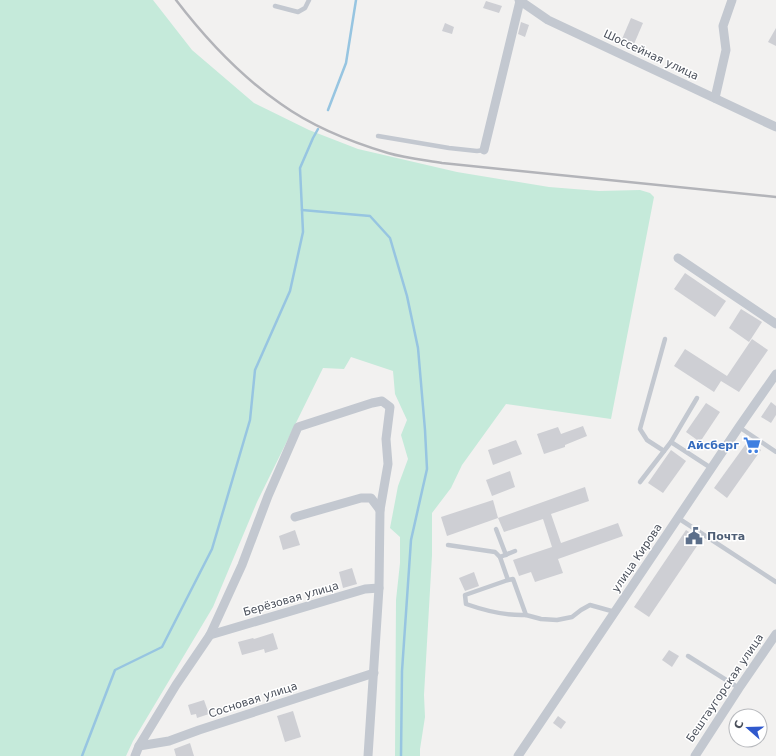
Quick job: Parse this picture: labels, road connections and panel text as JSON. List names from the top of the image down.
{
  "streets": {
    "street": [
      "Шоссейная улица",
      "улица Кирова",
      "Берёзовая улица",
      "Бештаугорская улица",
      "Сосновая улица"
    ]
  },
  "places": {
    "supermarket": ["Айсберг"],
    "public building": ["Почта"]
  },
  "north": "left"
}
